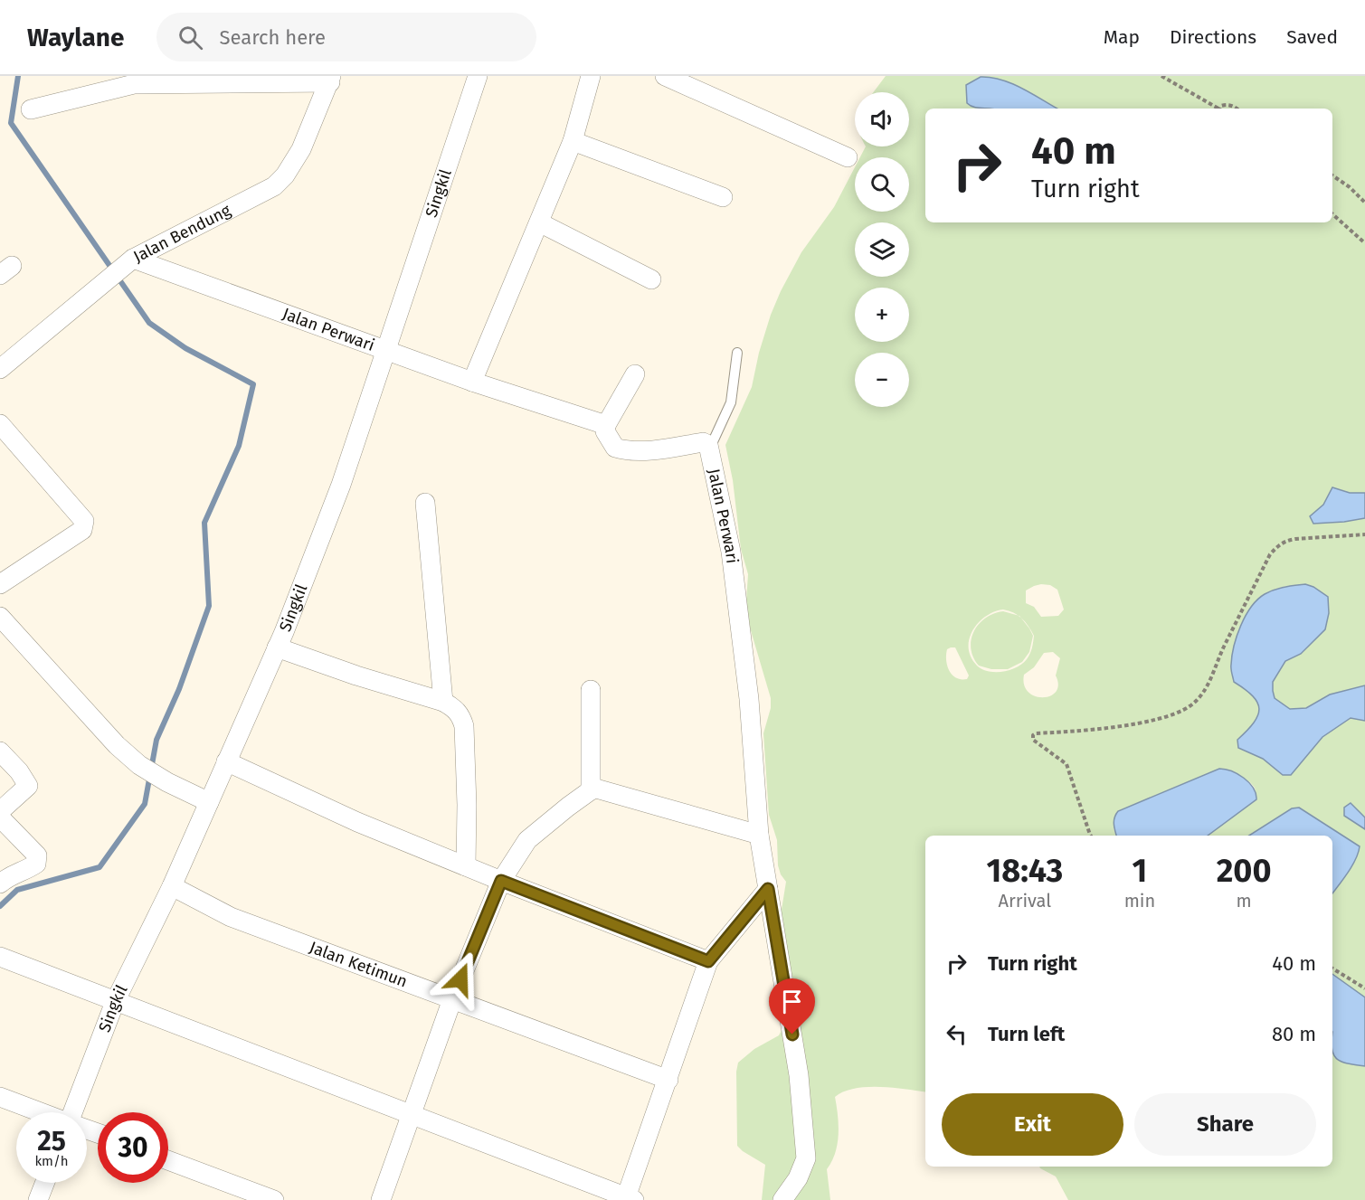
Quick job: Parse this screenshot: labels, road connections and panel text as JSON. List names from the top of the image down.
{
  "streets": {
    "street": [
      "Singkil",
      "Jalan Bendung",
      "Jalan Perwari",
      "Jalan Ketimun"
    ]
  },
  "crossings": [
    ["Singkil", "Jalan Perwari"],
    ["Singkil", "Jalan Ketimun"],
    ["Jalan Bendung", "Jalan Perwari"]
  ],
  "page": {
    "header": "Waylane",
    "search": "Search here",
    "nav": ["Map", "Directions", "Saved"],
    "map_buttons": ["+", "−"],
    "turn": ["40 m", "Turn right"],
    "eta": [
      "18:43",
      "Arrival",
      "1",
      "min",
      "200",
      "m"
    ],
    "list": [
      {
        "name": "Turn right",
        "value": "40 m"
      },
      {
        "name": "Turn left",
        "value": "80 m"
      }
    ],
    "buttons": ["Exit", "Share"],
    "speed": "25 km/h",
    "limit": "30"
  }
}
